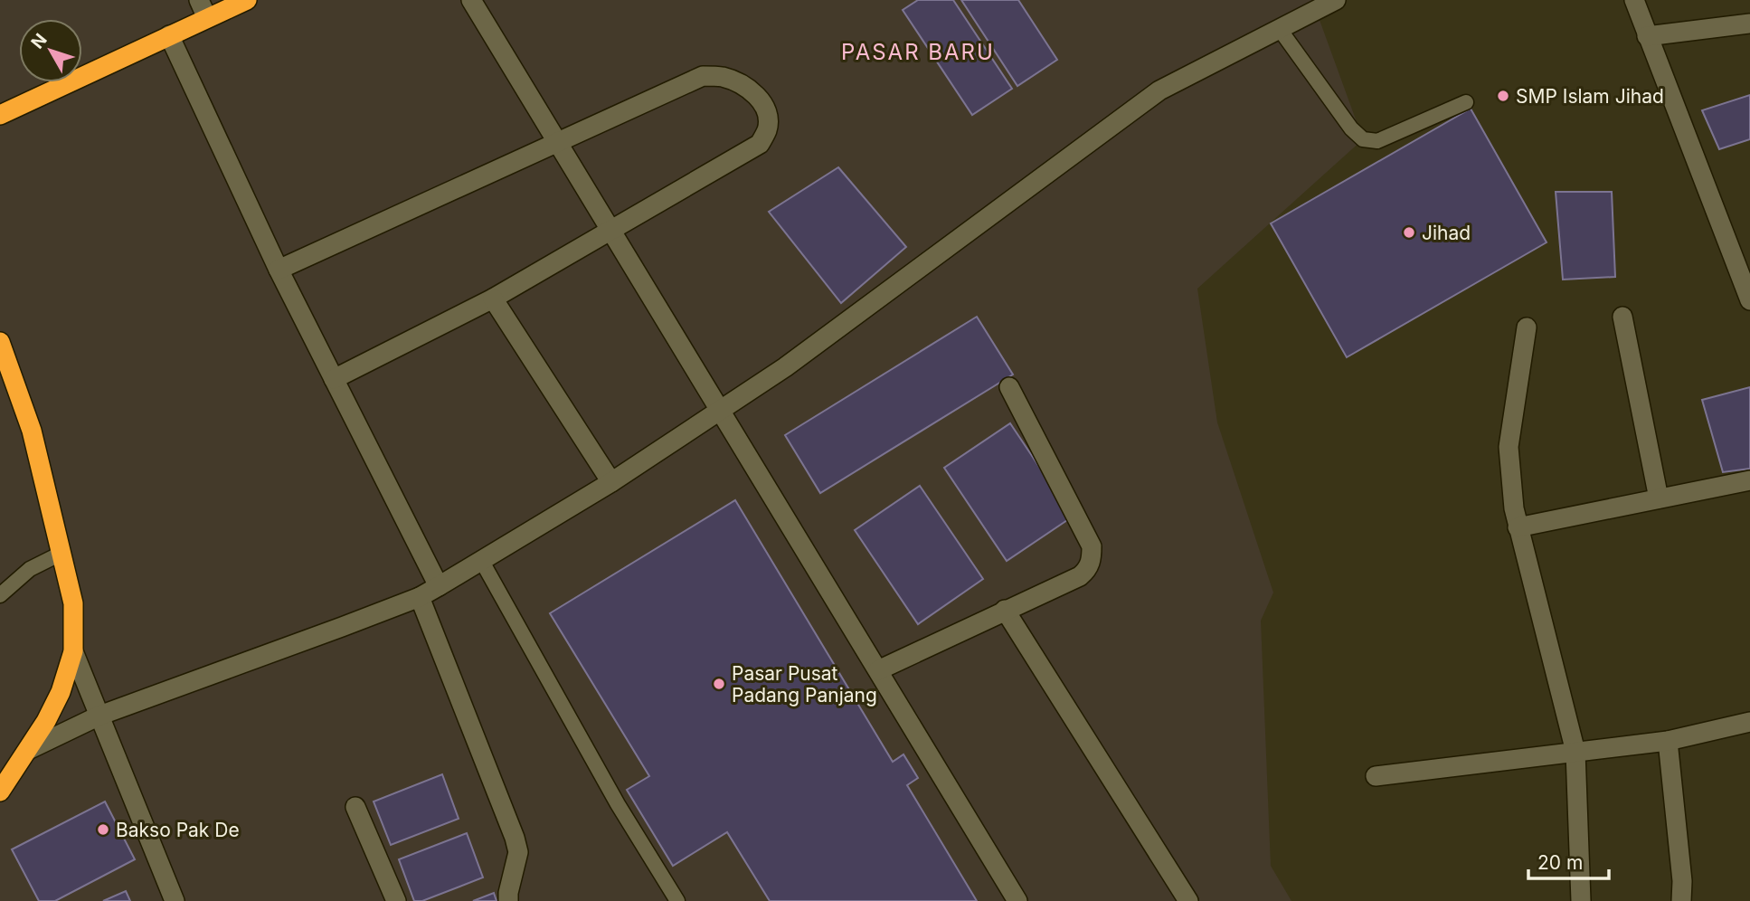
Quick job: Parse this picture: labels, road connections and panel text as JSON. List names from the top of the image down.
{
  "districts": ["PASAR BARU"],
  "places": [
    "SMP Islam Jihad",
    "Jihad",
    "Pasar Pusat Padang Panjang",
    "Bakso Pak De"
  ],
  "scale_bar": "20 m",
  "north": "top left"
}
